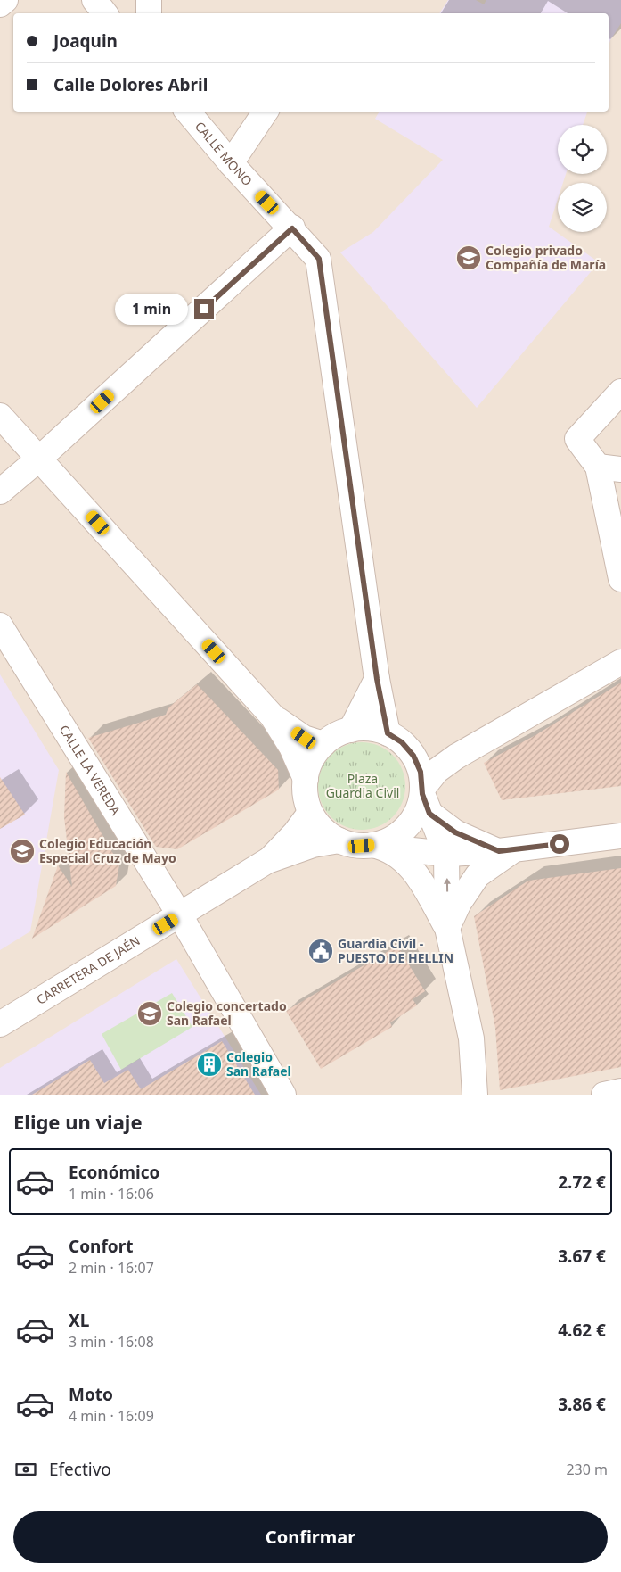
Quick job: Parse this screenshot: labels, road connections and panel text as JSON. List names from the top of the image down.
{
  "streets": {
    "street": ["CALLE MONO", "CALLE LA VEREDA", "CARRETERA DE JAÉN"]
  },
  "crossings": [
    ["CALLE MONO", "CARRETERA DE JAÉN"],
    ["CALLE LA VEREDA", "CARRETERA DE JAÉN"]
  ],
  "parks": ["Plaza Guardia Civil"],
  "places": {
    "school or university": ["Colegio privado Compañía de María", "Colegio Educación Especial Cruz de Mayo", "Colegio concertado San Rafael"],
    "public building": ["Guardia Civil - PUESTO DE HELLIN"],
    "building": ["Colegio San Rafael"]
  },
  "page": {
    "banner": ["Joaquin", "Calle Dolores Abril"],
    "bubble": "1 min",
    "heading": "Elige un viaje",
    "list": [
      {
        "name": "Económico",
        "note": "1 min · 16:06",
        "value": "2.72 €"
      },
      {
        "name": "Confort",
        "note": "2 min · 16:07",
        "value": "3.67 €"
      },
      {
        "name": "XL",
        "note": "3 min · 16:08",
        "value": "4.62 €"
      },
      {
        "name": "Moto",
        "note": "4 min · 16:09",
        "value": "3.86 €"
      }
    ],
    "pay": ["Efectivo", "230 m"],
    "buttons": "Confirmar"
  }
}
